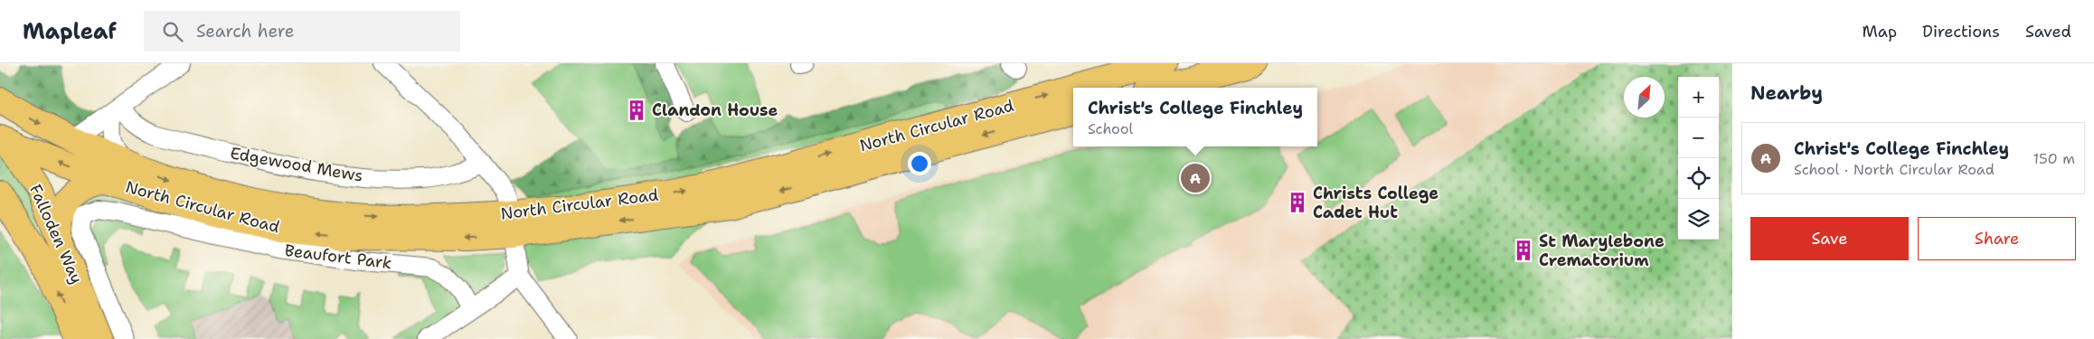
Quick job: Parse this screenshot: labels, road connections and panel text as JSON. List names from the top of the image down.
{
  "streets": {
    "highway": ["North Circular Road", "Falloden Way"],
    "street": ["Edgewood Mews", "Beaufort Park"]
  },
  "crossings": [
    ["North Circular Road", "Falloden Way"]
  ],
  "places": {
    "building": ["Clandon House", "Christs College Cadet Hut", "St Marylebone Crematorium"]
  },
  "north": "top right",
  "page": {
    "header": "Mapleaf",
    "search": "Search here",
    "nav": ["Map", "Directions", "Saved"],
    "heading": "Nearby",
    "map_buttons": ["+", "−"],
    "popup": ["Christ's College Finchley", "School"],
    "list": [
      {
        "mark": "A",
        "name": "Christ's College Finchley",
        "note": "School · North Circular Road",
        "value": "150 m"
      }
    ],
    "pins": "A",
    "buttons": ["Save", "Share"]
  }
}
